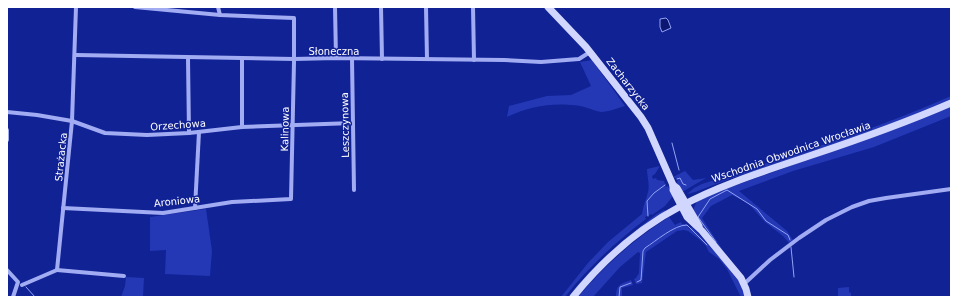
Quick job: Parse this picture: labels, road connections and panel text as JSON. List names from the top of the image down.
{
  "streets": {
    "street": [
      "Słoneczna",
      "Zacharzycka",
      "Orzechowa",
      "Leszczynowa",
      "Kalinowa",
      "Wschodnia Obwodnica Wrocławia",
      "Strażacka",
      "Aroniowa"
    ]
  },
  "crossings": [
    ["Słoneczna", "Zacharzycka"],
    ["Słoneczna", "Leszczynowa"],
    ["Słoneczna", "Kalinowa"],
    ["Słoneczna", "Strażacka"],
    ["Zacharzycka", "Wschodnia Obwodnica Wrocławia"],
    ["Orzechowa", "Leszczynowa"],
    ["Orzechowa", "Kalinowa"],
    ["Orzechowa", "Strażacka"],
    ["Kalinowa", "Aroniowa"],
    ["Strażacka", "Aroniowa"]
  ]
}
